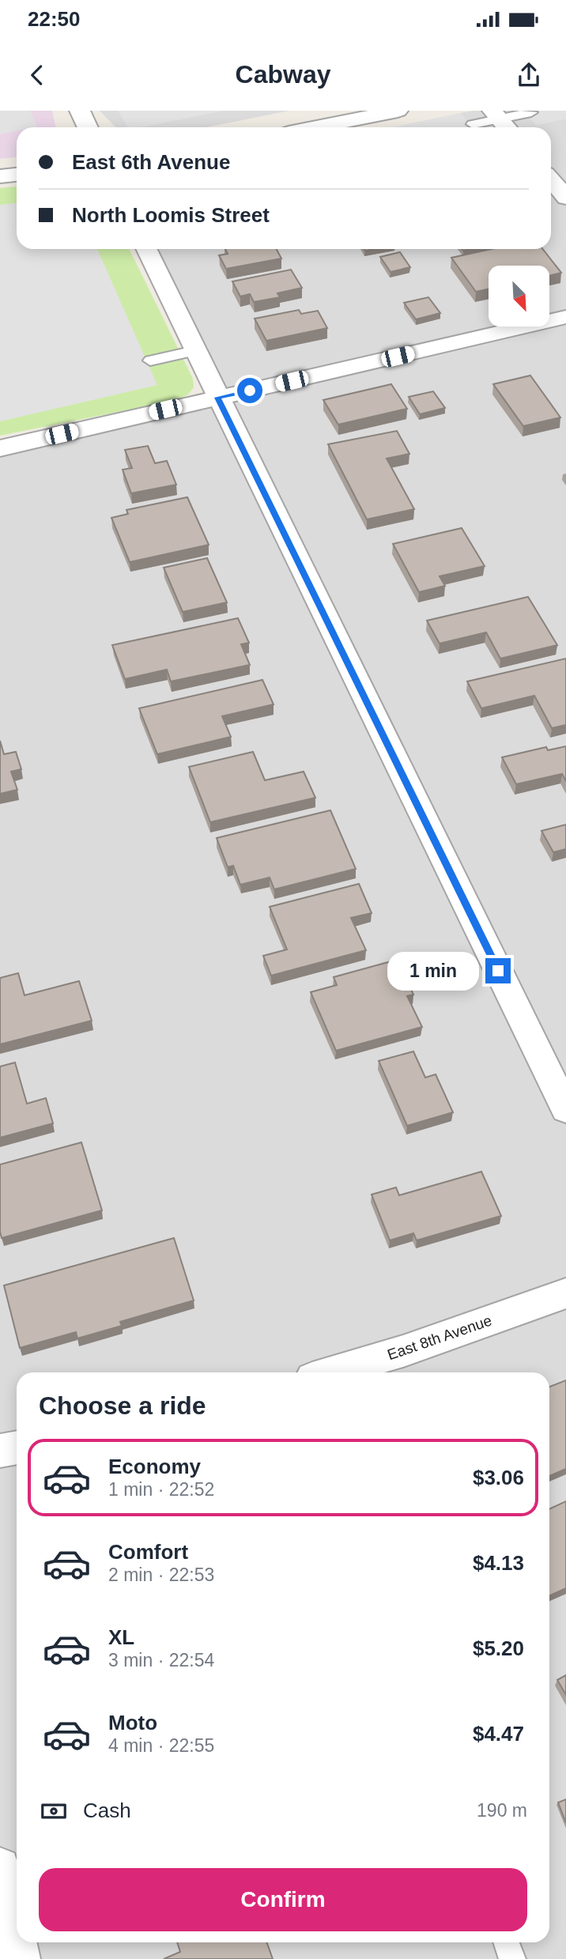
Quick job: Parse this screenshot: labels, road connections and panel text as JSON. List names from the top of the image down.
{
  "streets": {
    "street": ["East 8th Avenue"]
  },
  "north": "bottom right",
  "page": {
    "status": "22:50",
    "header": "Cabway",
    "banner": ["East 6th Avenue", "North Loomis Street"],
    "bubble": "1 min",
    "heading": "Choose a ride",
    "list": [
      {
        "name": "Economy",
        "note": "1 min · 22:52",
        "value": "$3.06"
      },
      {
        "name": "Comfort",
        "note": "2 min · 22:53",
        "value": "$4.13"
      },
      {
        "name": "XL",
        "note": "3 min · 22:54",
        "value": "$5.20"
      },
      {
        "name": "Moto",
        "note": "4 min · 22:55",
        "value": "$4.47"
      }
    ],
    "pay": ["Cash", "190 m"],
    "buttons": "Confirm"
  }
}
